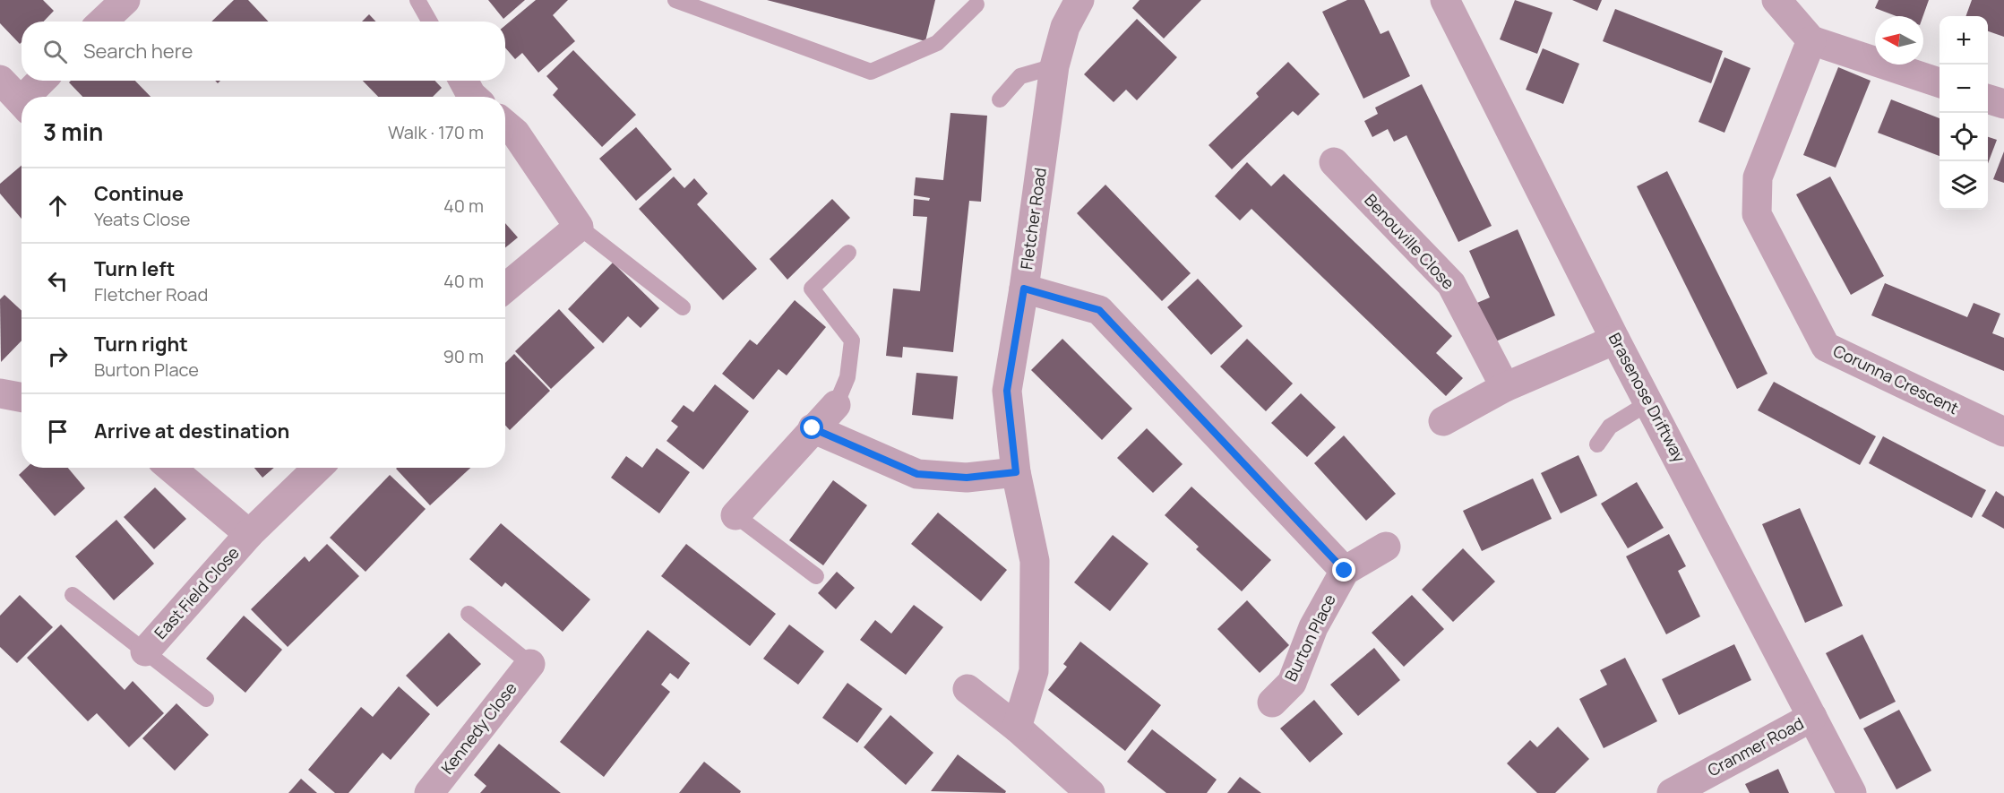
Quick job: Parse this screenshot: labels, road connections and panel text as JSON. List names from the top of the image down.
{
  "streets": {
    "street": [
      "Fletcher Road",
      "Benouville Close",
      "Corunna Crescent",
      "Brasenose Driftway",
      "East Field Close",
      "Burton Place",
      "Kennedy Close",
      "Cranmer Road"
    ]
  },
  "crossings": [
    ["Brasenose Driftway", "Cranmer Road"]
  ],
  "north": "left",
  "page": {
    "map_buttons": ["+", "−"],
    "search": "Search here",
    "heading": ["3 min", "Walk · 170 m"],
    "list": [
      ["Continue", "Yeats Close", "40 m"],
      ["Turn left", "Fletcher Road", "40 m"],
      ["Turn right", "Burton Place", "90 m"],
      "Arrive at destination"
    ]
  }
}
